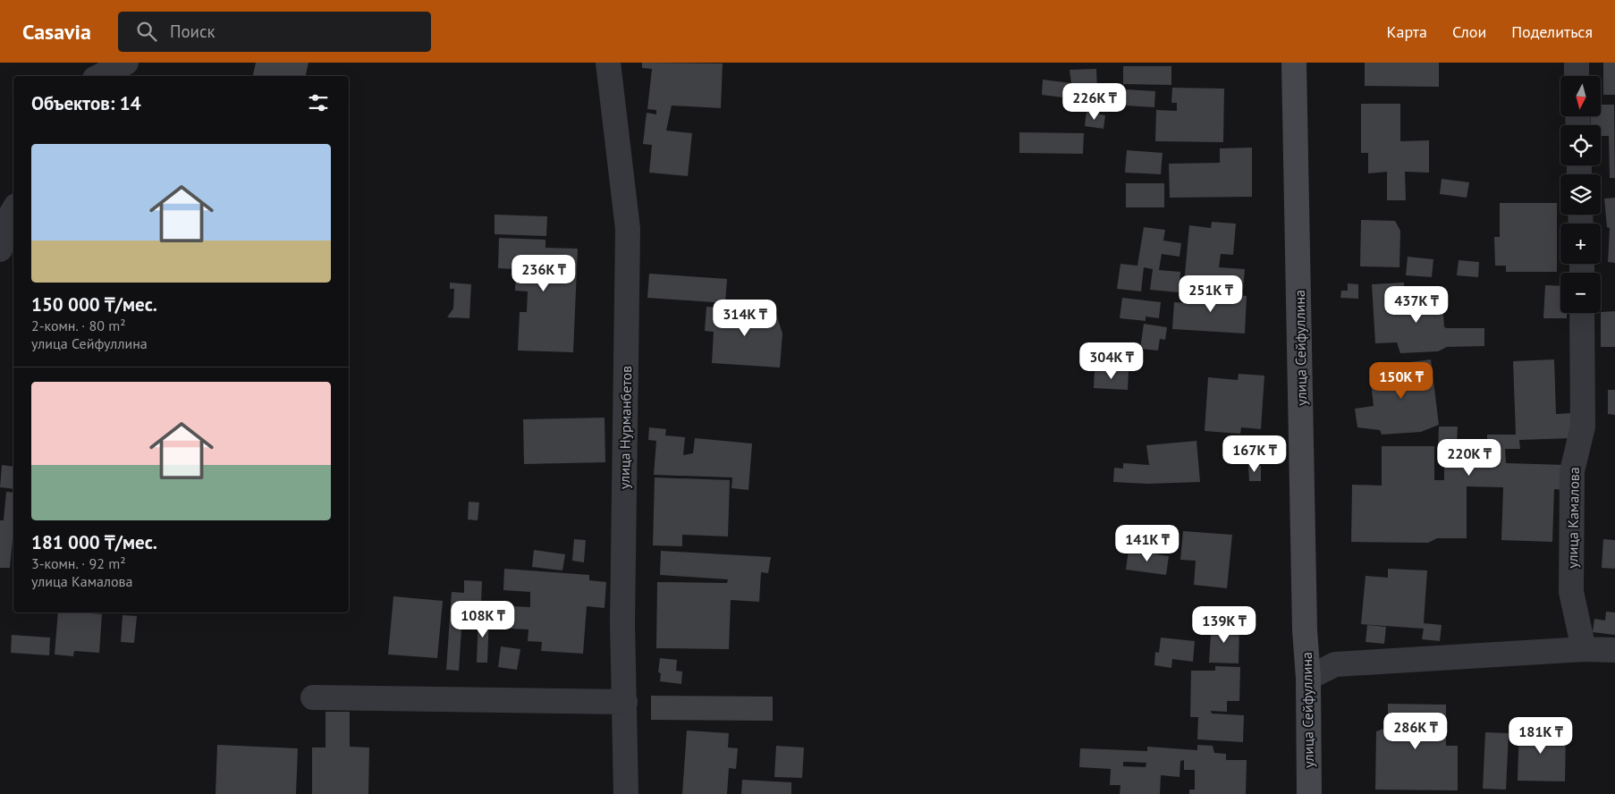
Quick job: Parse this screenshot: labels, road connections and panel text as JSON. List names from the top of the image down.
{
  "streets": {
    "street": ["улица Сейфуллина", "улица Нурманбетов", "улица Камалова"]
  },
  "north": "bottom",
  "page": {
    "header": "Casavia",
    "search": "Поиск",
    "nav": ["Карта", "Слои", "Поделиться"],
    "map_buttons": ["+", "−"],
    "heading": "Объектов: 14",
    "price": [
      "226K ₸",
      "236K ₸",
      "251K ₸",
      "437K ₸",
      "314K ₸",
      "304K ₸",
      "150K ₸",
      "167K ₸",
      "220K ₸",
      "141K ₸",
      "108K ₸",
      "139K ₸",
      "286K ₸",
      "181K ₸"
    ],
    "list": [
      {
        "name": "150 000 ₸/мес.",
        "note": "2-комн. · 80 m² · улица Сейфуллина"
      },
      {
        "name": "181 000 ₸/мес.",
        "note": "3-комн. · 92 m² · улица Камалова"
      }
    ]
  }
}
